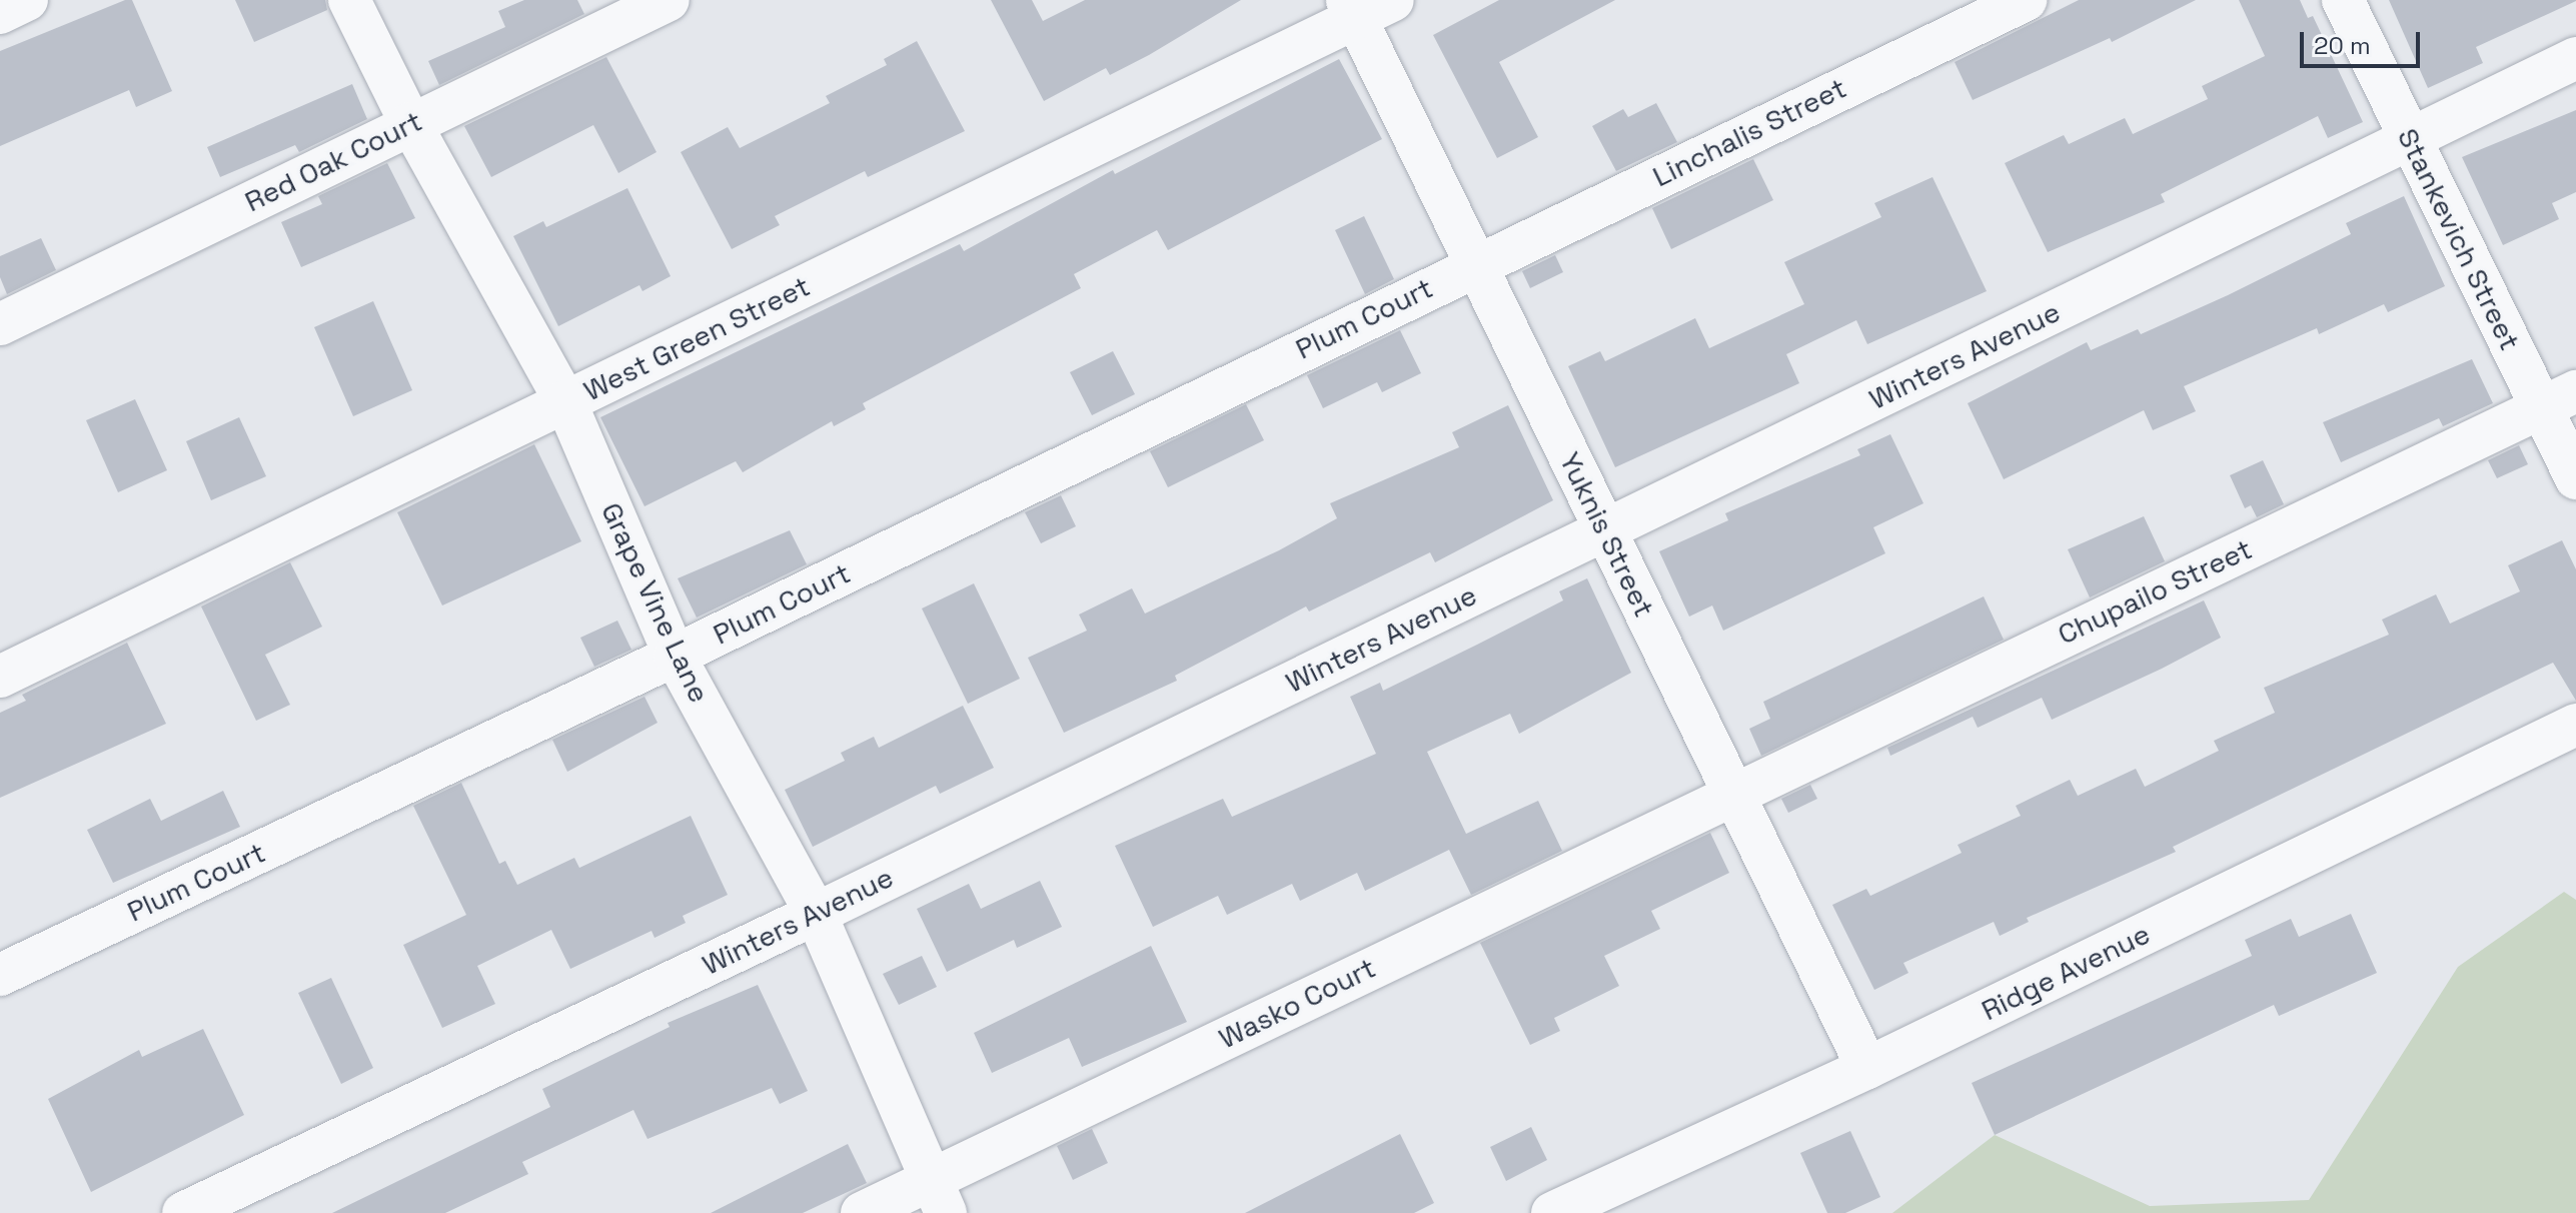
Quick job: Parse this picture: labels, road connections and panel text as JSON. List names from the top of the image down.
{
  "streets": {
    "street": [
      "Linchalis Street",
      "Red Oak Court",
      "Stankevich Street",
      "Plum Court",
      "West Green Street",
      "Winters Avenue",
      "Yuknis Street",
      "Chupailo Street",
      "Grape Vine Lane",
      "Ridge Avenue",
      "Wasko Court"
    ]
  },
  "crossings": [
    ["Linchalis Street", "Plum Court"],
    ["Linchalis Street", "Yuknis Street"],
    ["Red Oak Court", "Grape Vine Lane"],
    ["Stankevich Street", "Winters Avenue"],
    ["Stankevich Street", "Chupailo Street"],
    ["Plum Court", "Yuknis Street"],
    ["Plum Court", "Grape Vine Lane"],
    ["West Green Street", "Yuknis Street"],
    ["West Green Street", "Grape Vine Lane"],
    ["Winters Avenue", "Yuknis Street"],
    ["Winters Avenue", "Grape Vine Lane"],
    ["Yuknis Street", "Chupailo Street"],
    ["Yuknis Street", "Ridge Avenue"],
    ["Yuknis Street", "Wasko Court"],
    ["Chupailo Street", "Wasko Court"],
    ["Grape Vine Lane", "Wasko Court"]
  ],
  "scale_bar": "20 m"
}
